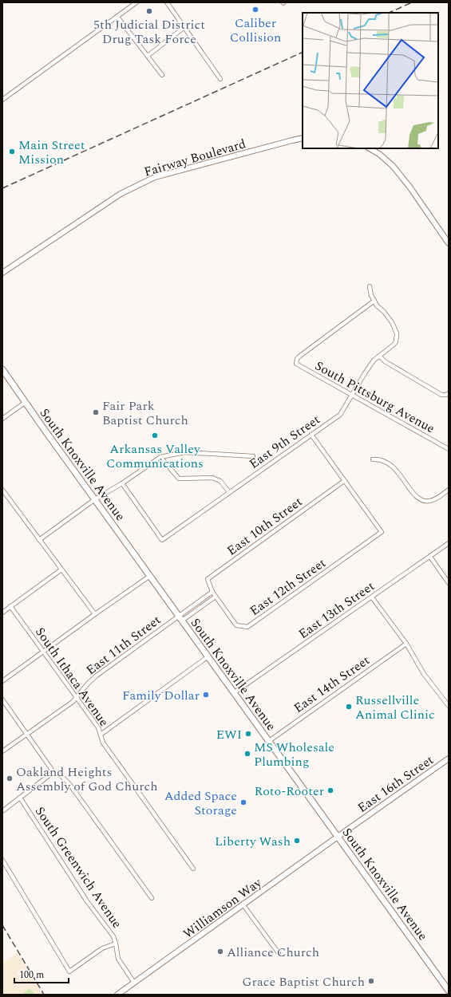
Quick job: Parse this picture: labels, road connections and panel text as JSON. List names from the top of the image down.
{
  "streets": {
    "main road": ["South Knoxville Avenue"],
    "street": [
      "Fairway Boulevard",
      "South Pittsburg Avenue",
      "East 9th Street",
      "East 10th Street",
      "East 12th Street",
      "East 13th Street",
      "East 11th Street",
      "South Ithaca Avenue",
      "East 14th Street",
      "East 16th Street",
      "South Greenwich Avenue",
      "Williamson Way"
    ]
  },
  "crossings": [
    ["South Pittsburg Avenue", "East 9th Street"],
    ["South Knoxville Avenue", "East 13th Street"],
    ["South Knoxville Avenue", "East 11th Street"],
    ["South Knoxville Avenue", "East 14th Street"],
    ["South Knoxville Avenue", "East 16th Street"],
    ["South Knoxville Avenue", "Williamson Way"],
    ["East 10th Street", "East 12th Street"],
    ["East 10th Street", "East 11th Street"],
    ["East 12th Street", "East 11th Street"],
    ["East 11th Street", "South Ithaca Avenue"],
    ["East 16th Street", "Williamson Way"],
    ["South Greenwich Avenue", "Williamson Way"]
  ],
  "places": [
    "Caliber Collision",
    "5th Judicial District Drug Task Force",
    "Main Street Mission",
    "Fair Park Baptist Church",
    "Arkansas Valley Communications",
    "Family Dollar",
    "Russellville Animal Clinic",
    "EWI",
    "MS Wholesale Plumbing",
    "Oakland Heights Assembly of God Church",
    "Roto-Rooter",
    "Added Space Storage",
    "Liberty Wash",
    "Alliance Church",
    "Grace Baptist Church"
  ],
  "scale_bar": "100 m"
}
